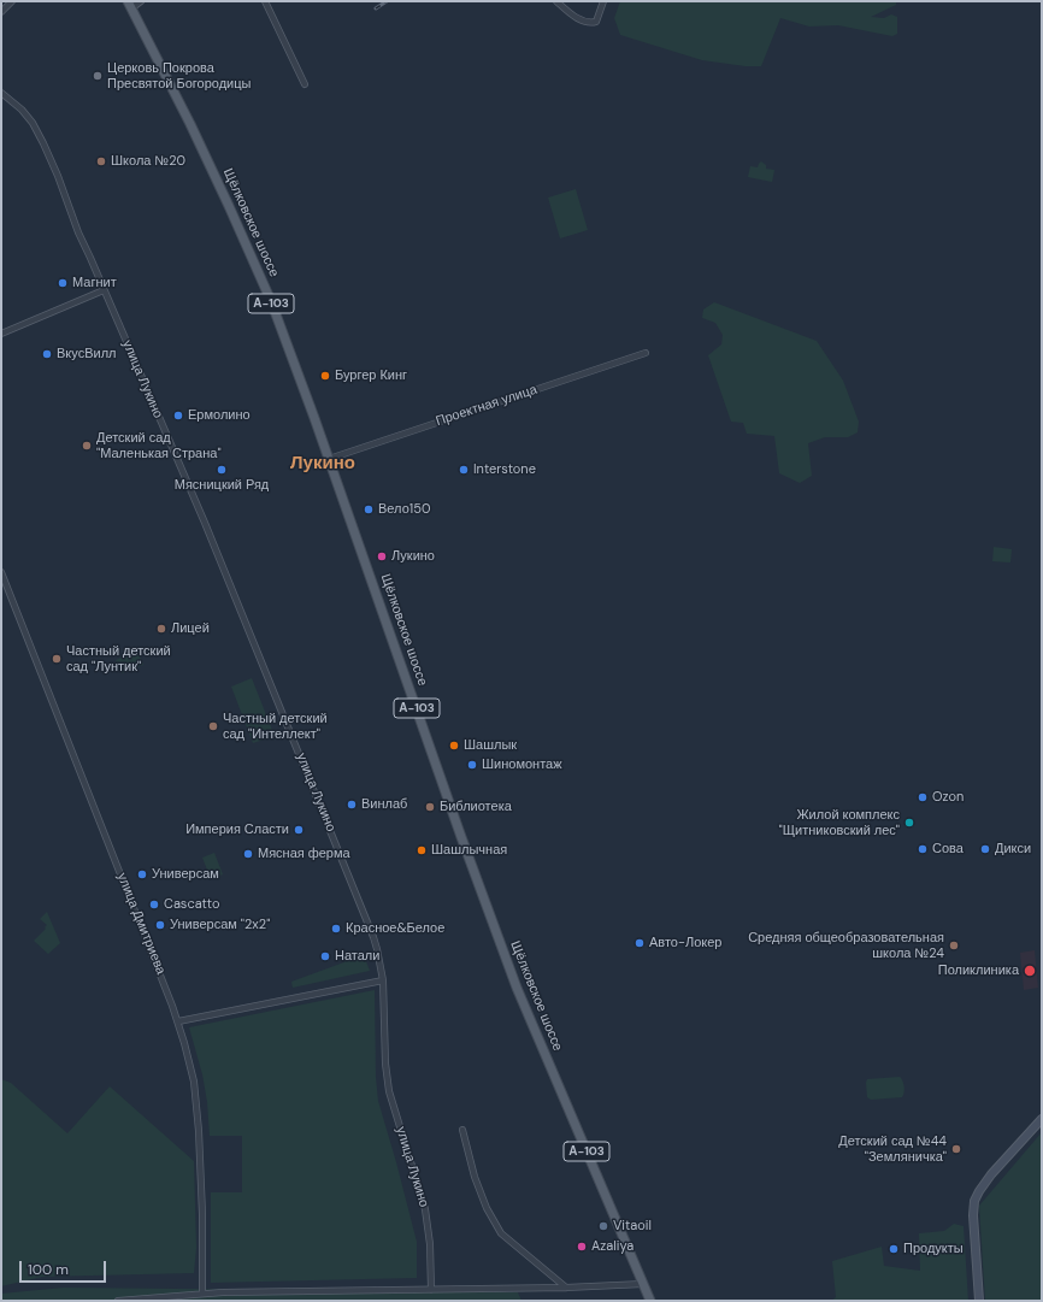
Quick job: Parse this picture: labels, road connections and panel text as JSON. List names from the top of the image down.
{
  "streets": {
    "main road": ["Щёлковское шоссе", "А-103"],
    "street": ["улица Лукино", "Проектная улица", "улица Дмитриева"]
  },
  "crossings": [
    ["Щёлковское шоссе", "Проектная улица"]
  ],
  "districts": ["Лукино"],
  "places": [
    "Церковь Покрова Пресвятой Богородицы",
    "Школа №20",
    "Магнит",
    "ВкусВилл",
    "Бургер Кинг",
    "Ермолино",
    "Детский сад \"Маленькая Страна\"",
    "Мясницкий Ряд",
    "Interstone",
    "Вело150",
    "Лукино",
    "Лицей",
    "Частный детский сад \"Лунтик\"",
    "Частный детский сад \"Интеллект\"",
    "Шашлык",
    "Шиномонтаж",
    "Ozon",
    "Винлаб",
    "Библиотека",
    "Жилой комплекс \"Щитниковский лес\"",
    "Империя Сласти",
    "Сова",
    "Дикси",
    "Шашлычная",
    "Мясная ферма",
    "Универсам",
    "Cascatto",
    "Универсам \"2x2\"",
    "Красное&Белое",
    "Авто-Локер",
    "Средняя общеобразовательная школа №24",
    "Натали",
    "Поликлиника",
    "Детский сад №44 \"Земляничка\"",
    "Vitaoil",
    "Azaliya",
    "Продукты"
  ],
  "scale_bar": "100 m"
}
